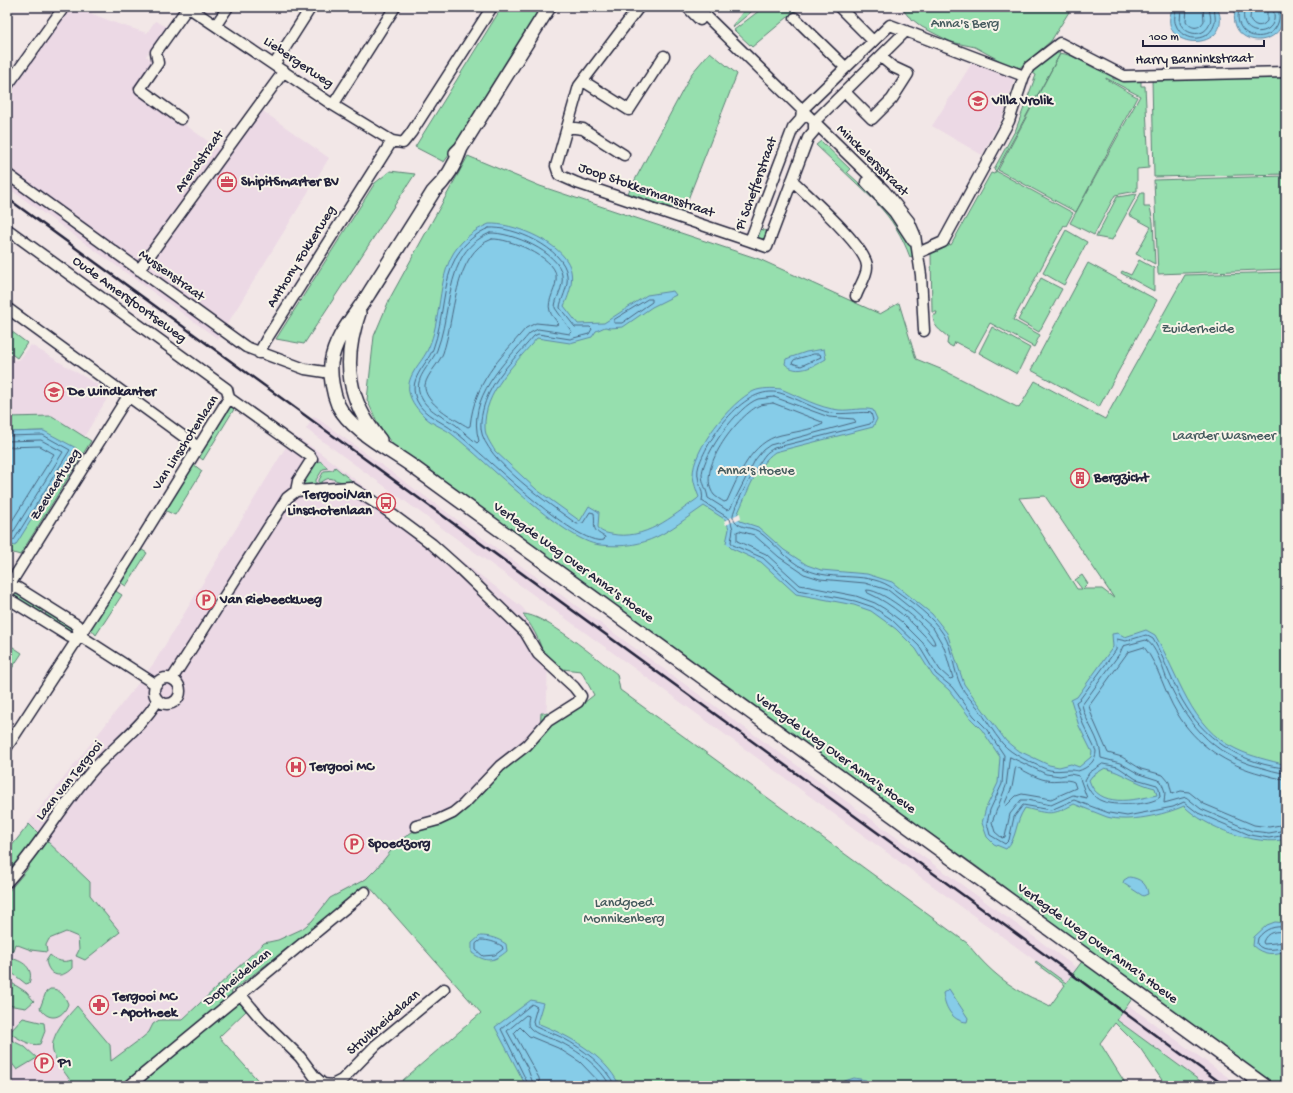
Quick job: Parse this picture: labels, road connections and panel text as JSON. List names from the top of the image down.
{
  "streets": {
    "main road": ["Verlegde Weg Over Anna's Hoeve"],
    "street": [
      "Harry Banninkstraat",
      "Liebergerweg",
      "Minckelersstraat",
      "Arendstraat",
      "Pi Schefferstraat",
      "Joop Stokkermansstraat",
      "Anthony Fokkerweg",
      "Mussenstraat",
      "Oude Amersfoortseweg",
      "Van Linschotenlaan",
      "Zeevaertweg",
      "Laan van Tergooi",
      "Dopheidelaan",
      "Struikheidelaan"
    ]
  },
  "crossings": [
    ["Harry Banninkstraat", "Minckelersstraat"],
    ["Liebergerweg", "Arendstraat"],
    ["Liebergerweg", "Anthony Fokkerweg"],
    ["Minckelersstraat", "Pi Schefferstraat"],
    ["Arendstraat", "Mussenstraat"],
    ["Pi Schefferstraat", "Joop Stokkermansstraat"],
    ["Anthony Fokkerweg", "Mussenstraat"],
    ["Mussenstraat", "Verlegde Weg Over Anna's Hoeve"],
    ["Oude Amersfoortseweg", "Van Linschotenlaan"],
    ["Van Linschotenlaan", "Laan van Tergooi"],
    ["Dopheidelaan", "Struikheidelaan"]
  ],
  "parks": [
    "Anna's Berg",
    "Zuiderheide",
    "Laarder Wasmeer",
    "Anna's Hoeve",
    "Landgoed Monnikenberg"
  ],
  "places": {
    "school or university": ["Villa Vrolik", "De Windkanter"],
    "office": ["ShipitSmarter BV"],
    "building": ["Bergzicht"],
    "bus stop": ["Tergooi/Van Linschotenlaan"],
    "parking": ["Van Riebeeckweg", "Spoedzorg", "P1"],
    "hospital": ["Tergooi MC"],
    "pharmacy": ["Tergooi MC - Apotheek"]
  },
  "scale_bar": "100 m"
}
